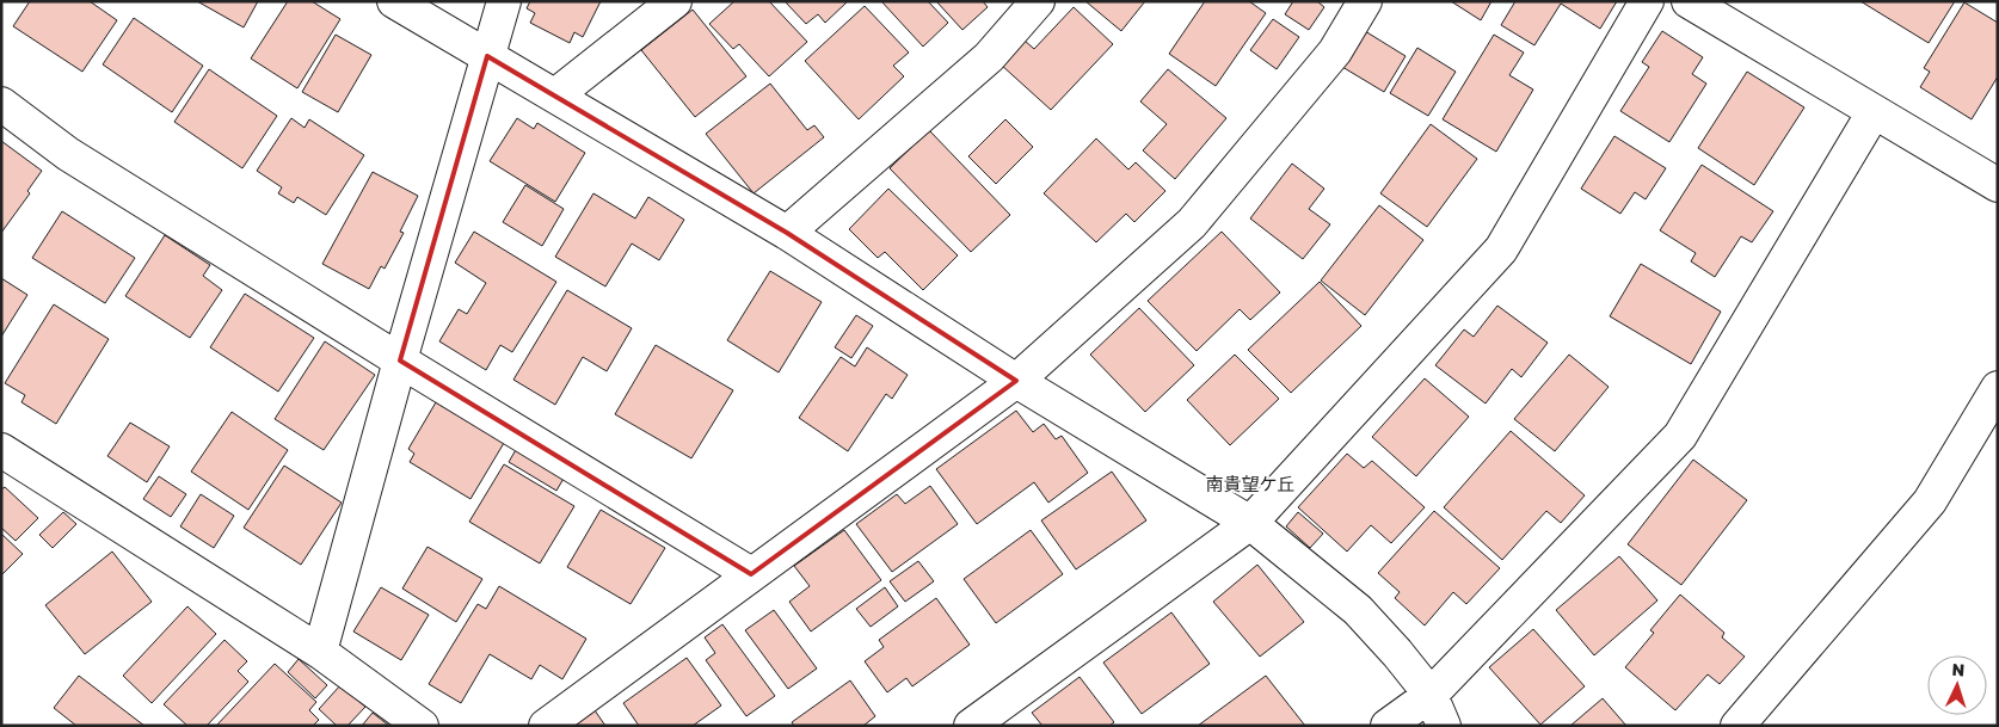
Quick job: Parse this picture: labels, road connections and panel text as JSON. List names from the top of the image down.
{
  "districts": ["南貴望ケ丘"],
  "north": "top"
}
